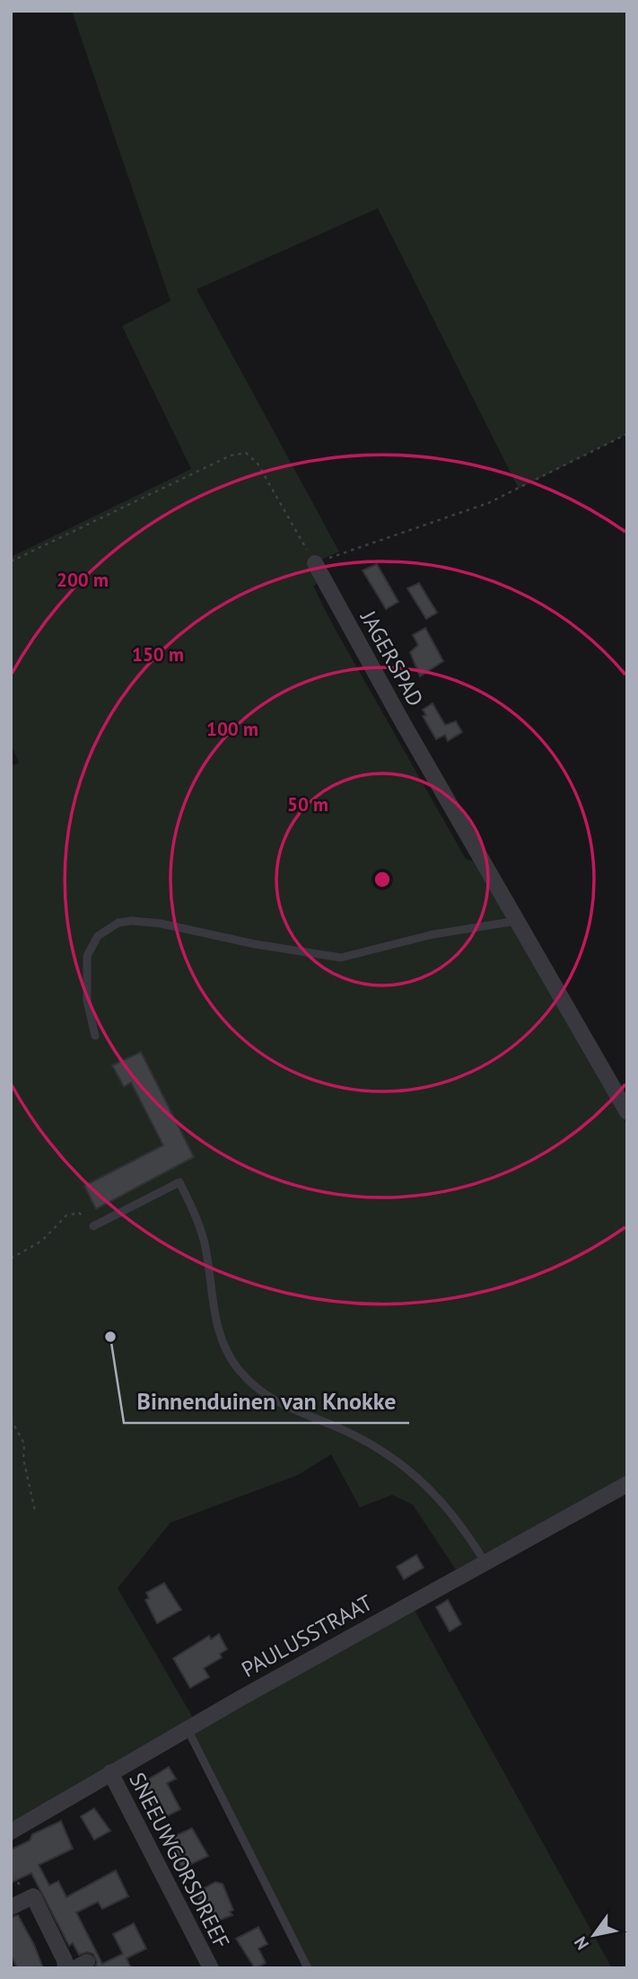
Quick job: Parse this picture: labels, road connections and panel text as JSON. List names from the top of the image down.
{
  "streets": {
    "street": ["JAGERSPAD", "PAULUSSTRAAT", "SNEEUWGORSDREEF"]
  },
  "crossings": [
    ["PAULUSSTRAAT", "SNEEUWGORSDREEF"]
  ],
  "places": ["Binnenduinen van Knokke"],
  "north": "bottom left",
  "rings": [
    "200 m",
    "150 m",
    "100 m",
    "50 m"
  ]
}
